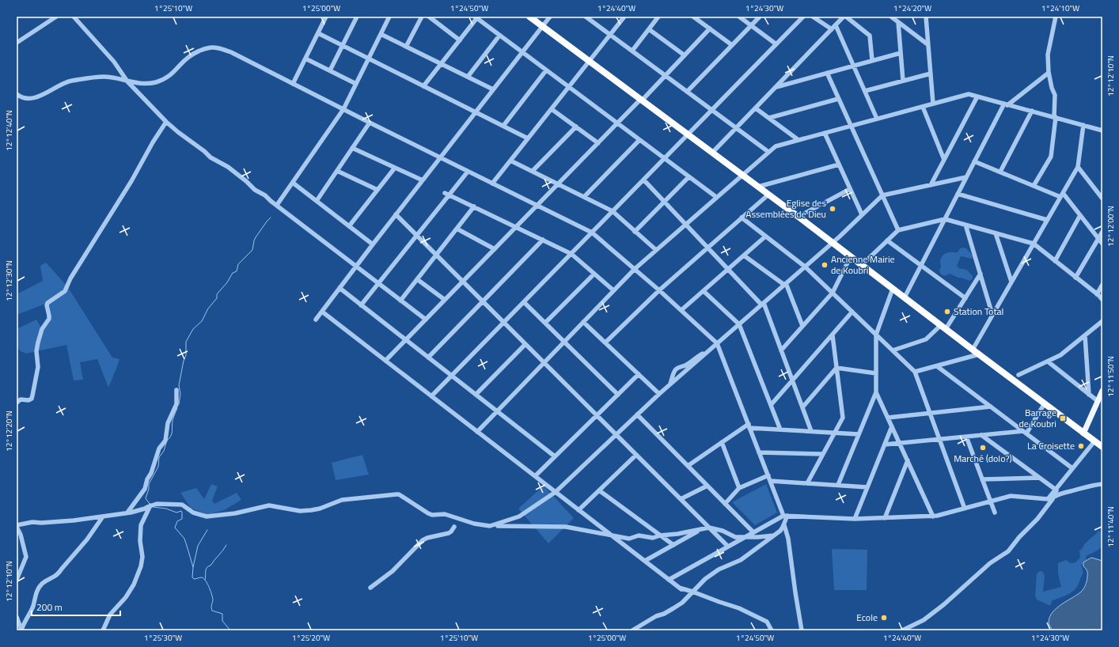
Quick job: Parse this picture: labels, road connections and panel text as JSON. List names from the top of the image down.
{
  "places": {
    "other": [
      "Eglise des Assemblées de Dieu",
      "Ancienne Mairie de Koubri",
      "Station Total",
      "La Croisette",
      "Marché (dolo?)",
      "Ecole"
    ],
    "transit": ["Barrage de Koubri"]
  },
  "scale_bar": "200 m",
  "coordinates": [
    "1°25'10\"W",
    "1°25'00\"W",
    "1°24'50\"W",
    "1°24'40\"W",
    "1°24'30\"W",
    "1°24'20\"W",
    "1°24'10\"W",
    "12°12'10\"N",
    "12°12'40\"N",
    "12°12'00\"N",
    "12°12'30\"N",
    "12°11'50\"N",
    "12°12'20\"N",
    "12°11'40\"N",
    "1°25'30\"W",
    "1°25'20\"W"
  ]
}
